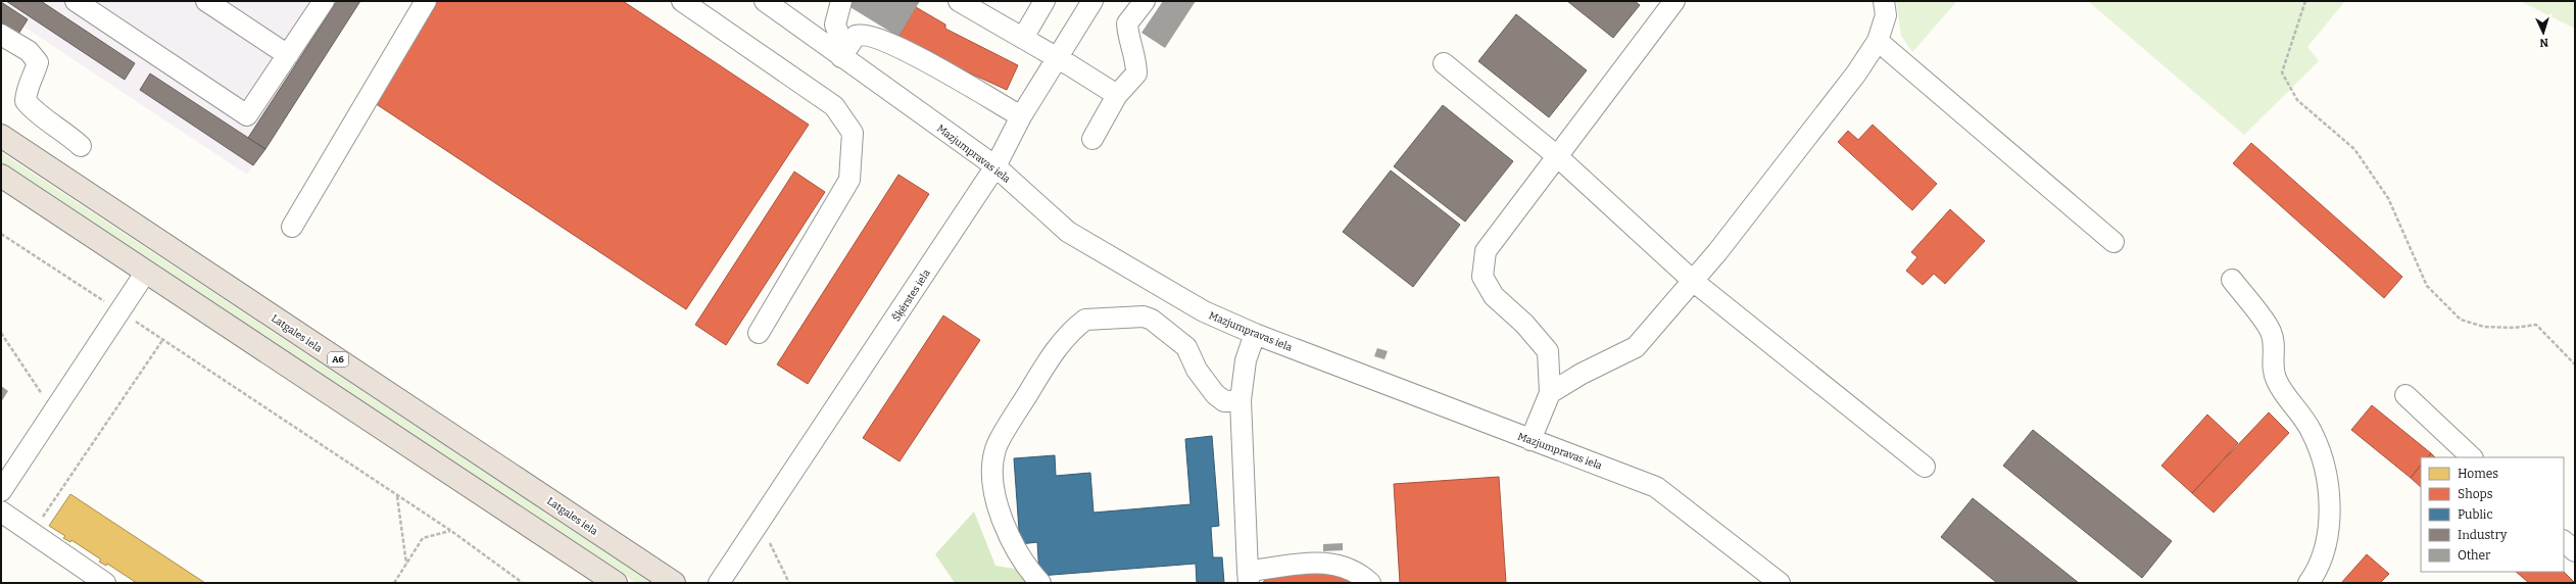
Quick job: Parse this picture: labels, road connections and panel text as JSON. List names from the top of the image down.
{
  "streets": {
    "highway": ["Latgales iela", "A6"],
    "street": ["Mazjumpravas iela", "Šķērstes iela"]
  },
  "crossings": [
    ["Mazjumpravas iela", "Šķērstes iela"]
  ],
  "legend": [
    "Homes",
    "Shops",
    "Public",
    "Industry",
    "Other"
  ],
  "north": "bottom"
}
